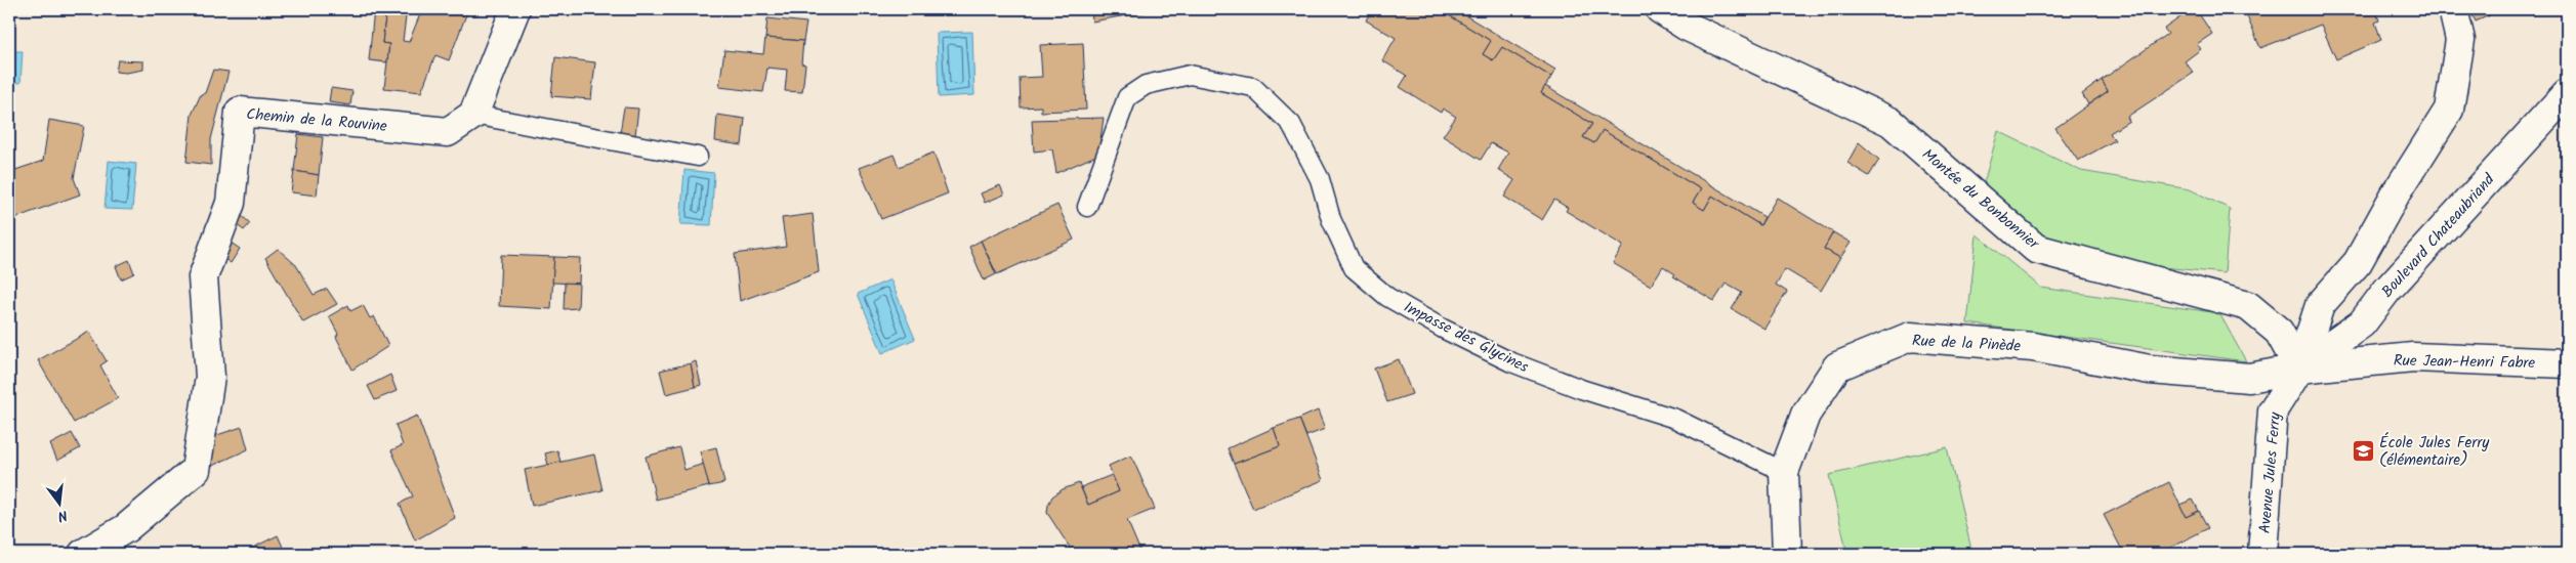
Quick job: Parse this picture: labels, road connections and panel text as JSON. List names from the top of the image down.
{
  "streets": {
    "street": [
      "Chemin de la Rouvine",
      "Montée du Bonbonnier",
      "Boulevard Chateaubriand",
      "Rue de la Pinède",
      "Rue Jean-Henri Fabre",
      "Avenue Jules Ferry"
    ],
    "lane": ["Impasse des Glycines"]
  },
  "crossings": [
    ["Montée du Bonbonnier", "Boulevard Chateaubriand"],
    ["Montée du Bonbonnier", "Rue de la Pinède"],
    ["Montée du Bonbonnier", "Rue Jean-Henri Fabre"],
    ["Montée du Bonbonnier", "Avenue Jules Ferry"],
    ["Boulevard Chateaubriand", "Rue de la Pinède"],
    ["Boulevard Chateaubriand", "Rue Jean-Henri Fabre"],
    ["Boulevard Chateaubriand", "Avenue Jules Ferry"],
    ["Impasse des Glycines", "Rue de la Pinède"],
    ["Rue de la Pinède", "Rue Jean-Henri Fabre"],
    ["Rue de la Pinède", "Avenue Jules Ferry"],
    ["Rue Jean-Henri Fabre", "Avenue Jules Ferry"]
  ],
  "places": {
    "school or university": ["École Jules Ferry (élémentaire)"]
  },
  "north": "bottom"
}
